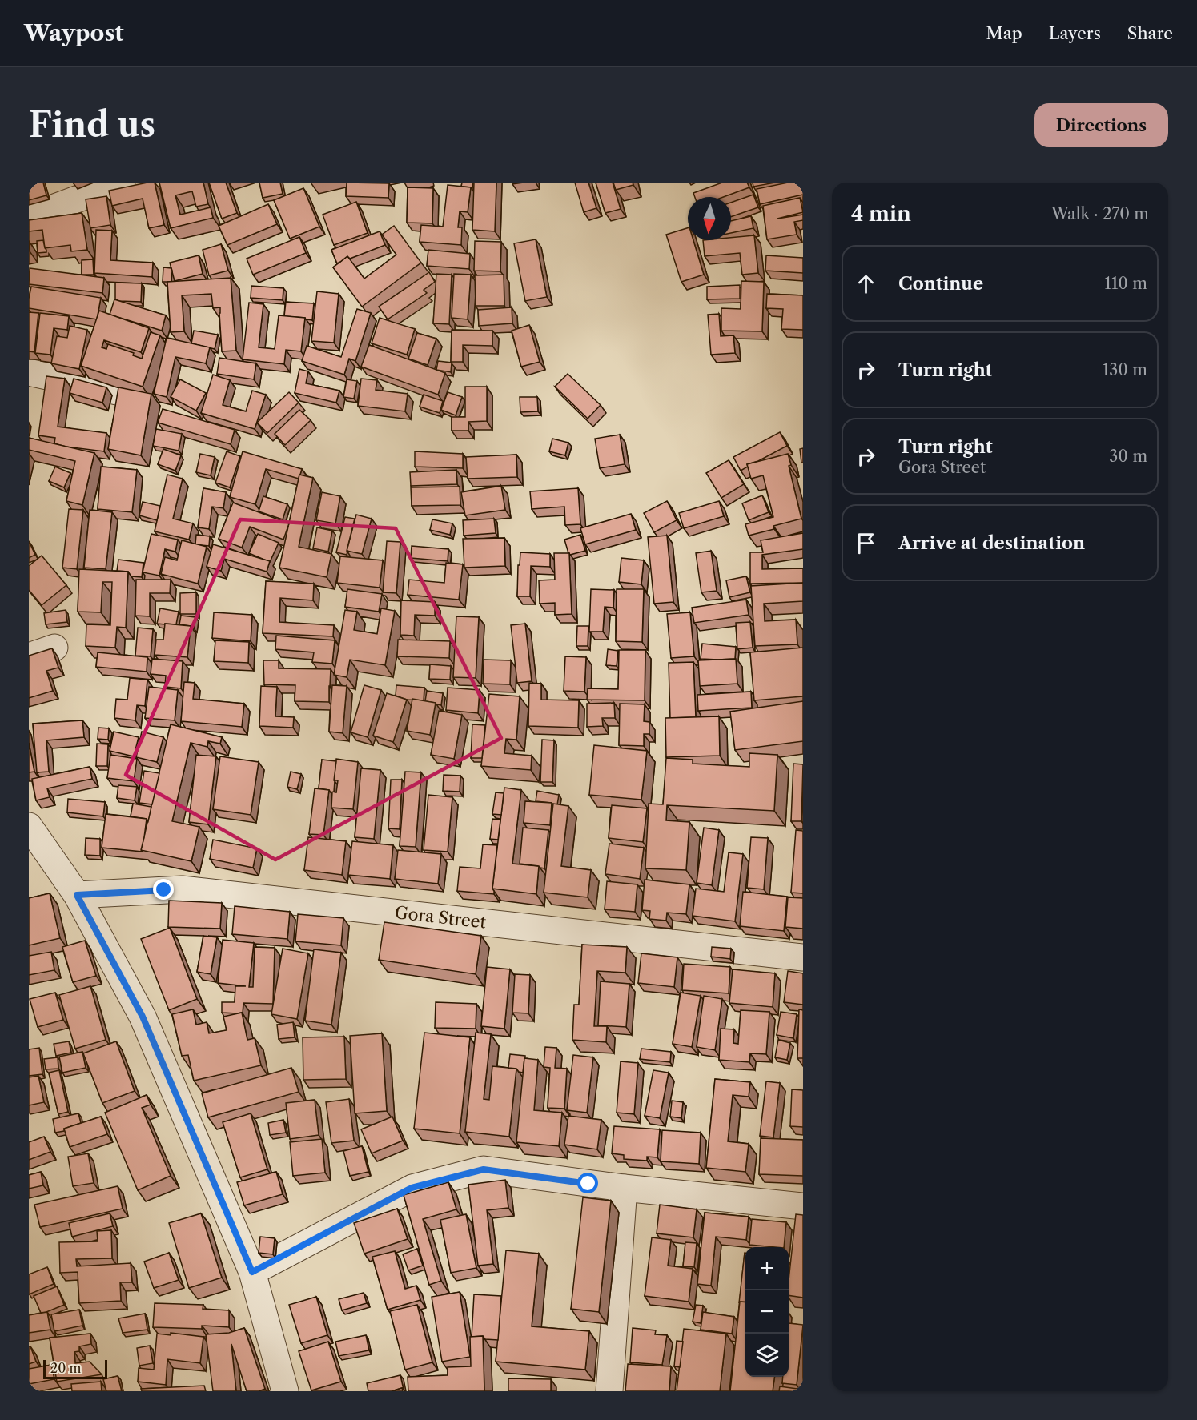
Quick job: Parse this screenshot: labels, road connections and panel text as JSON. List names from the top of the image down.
{
  "streets": {
    "street": ["Gora Street"]
  },
  "scale_bar": "20 m",
  "north": "bottom",
  "page": {
    "header": "Waypost",
    "nav": ["Map", "Layers", "Share"],
    "buttons": "Directions",
    "title": "Find us",
    "heading": ["4 min", "Walk · 270 m"],
    "list": [
      ["Continue", "110 m"],
      ["Turn right", "130 m"],
      ["Turn right", "Gora Street", "30 m"],
      "Arrive at destination"
    ],
    "map_buttons": ["+", "−"],
    "scale": "20 m"
  }
}
